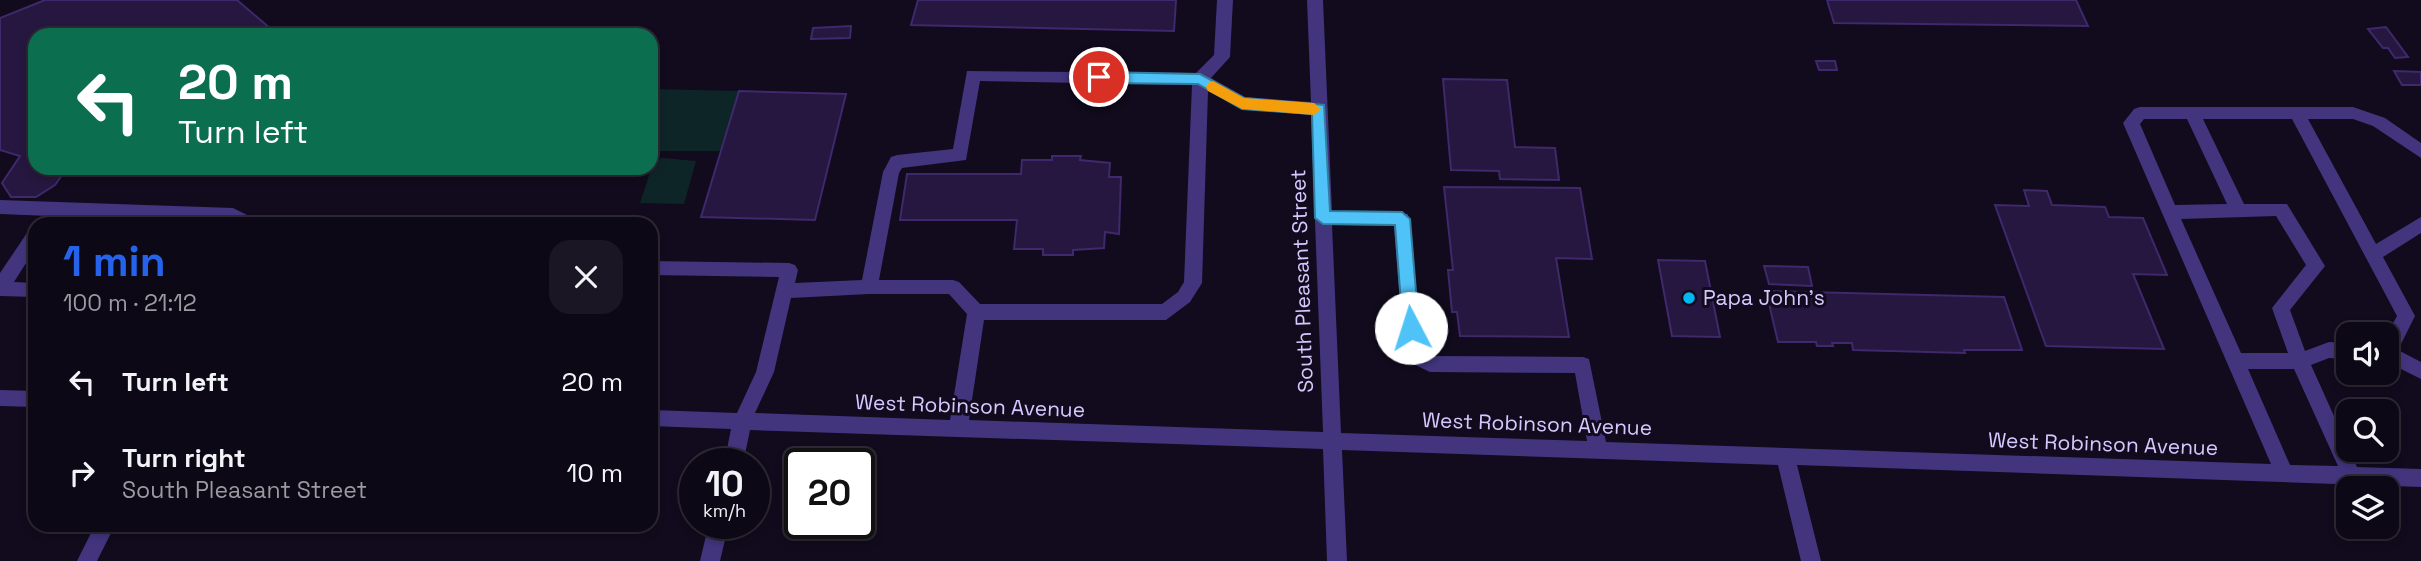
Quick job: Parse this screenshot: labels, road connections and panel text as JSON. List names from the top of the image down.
{
  "streets": {
    "street": ["South Pleasant Street", "West Robinson Avenue"]
  },
  "crossings": [
    ["South Pleasant Street", "West Robinson Avenue"]
  ],
  "places": ["Papa John's"],
  "page": {
    "turn": ["20 m", "Turn left"],
    "heading": ["1 min", "100 m · 21:12"],
    "list": [
      {
        "name": "Turn left",
        "value": "20 m"
      },
      {
        "name": "Turn right",
        "note": "South Pleasant Street",
        "value": "10 m"
      }
    ],
    "speed": "10 km/h",
    "limit": "20"
  }
}
